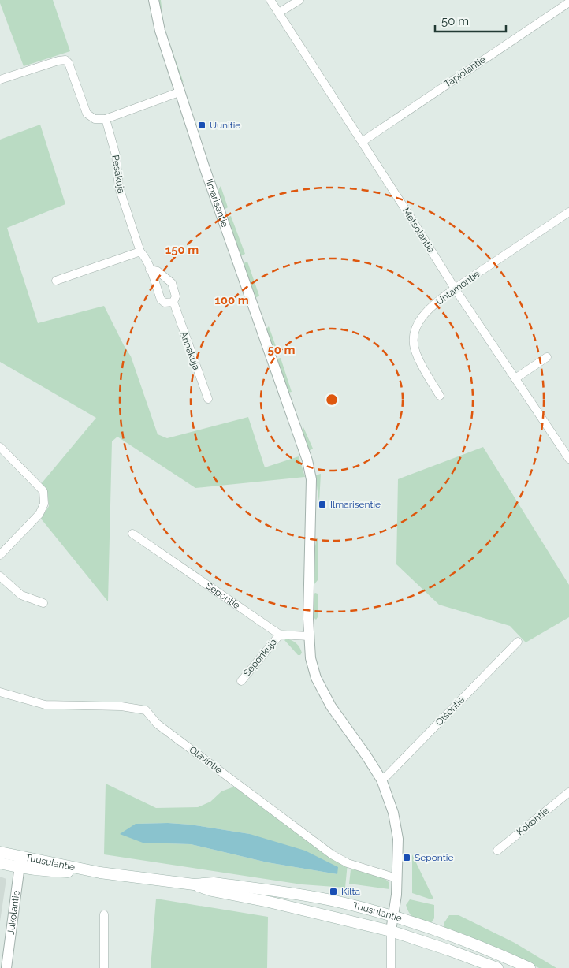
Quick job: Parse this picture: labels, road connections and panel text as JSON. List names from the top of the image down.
{
  "streets": {
    "main road": ["Tuusulantie"],
    "street": [
      "Tapiolantie",
      "Pesäkuja",
      "Ilmarisentie",
      "Metsolantie",
      "Untamontie",
      "Arinakuja",
      "Sepontie",
      "Seponkuja",
      "Otsontie",
      "Olavintie",
      "Kokontie",
      "Jukolantie"
    ]
  },
  "crossings": [
    ["Tapiolantie", "Metsolantie"],
    ["Pesäkuja", "Arinakuja"],
    ["Metsolantie", "Untamontie"],
    ["Sepontie", "Seponkuja"],
    ["Tuusulantie", "Jukolantie"]
  ],
  "places": {
    "transit": [
      "Uunitie",
      "Ilmarisentie",
      "Sepontie",
      "Kilta"
    ]
  },
  "scale_bar": "50 m",
  "rings": ["150 m", "100 m", "50 m"]
}
